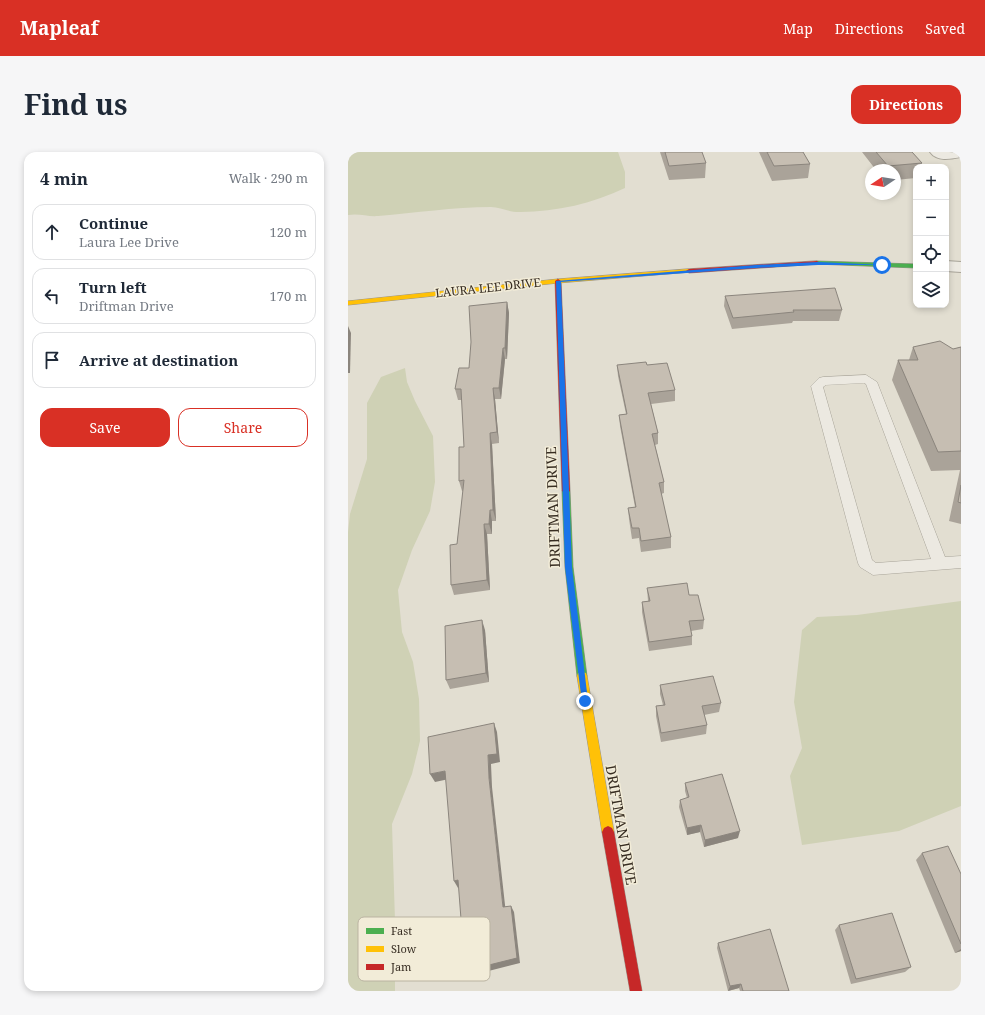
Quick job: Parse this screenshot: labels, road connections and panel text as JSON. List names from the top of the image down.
{
  "streets": {
    "street": ["LAURA LEE DRIVE", "DRIFTMAN DRIVE"]
  },
  "crossings": [
    ["LAURA LEE DRIVE", "DRIFTMAN DRIVE"]
  ],
  "legend": ["Fast", "Slow", "Jam"],
  "north": "left",
  "page": {
    "header": "Mapleaf",
    "nav": ["Map", "Directions", "Saved"],
    "title": "Find us",
    "buttons": [
      "Directions",
      ["Save", "Share"]
    ],
    "heading": ["4 min", "Walk · 290 m"],
    "map_buttons": ["+", "−"],
    "list": [
      ["Continue", "Laura Lee Drive", "120 m"],
      ["Turn left", "Driftman Drive", "170 m"],
      "Arrive at destination"
    ]
  }
}
